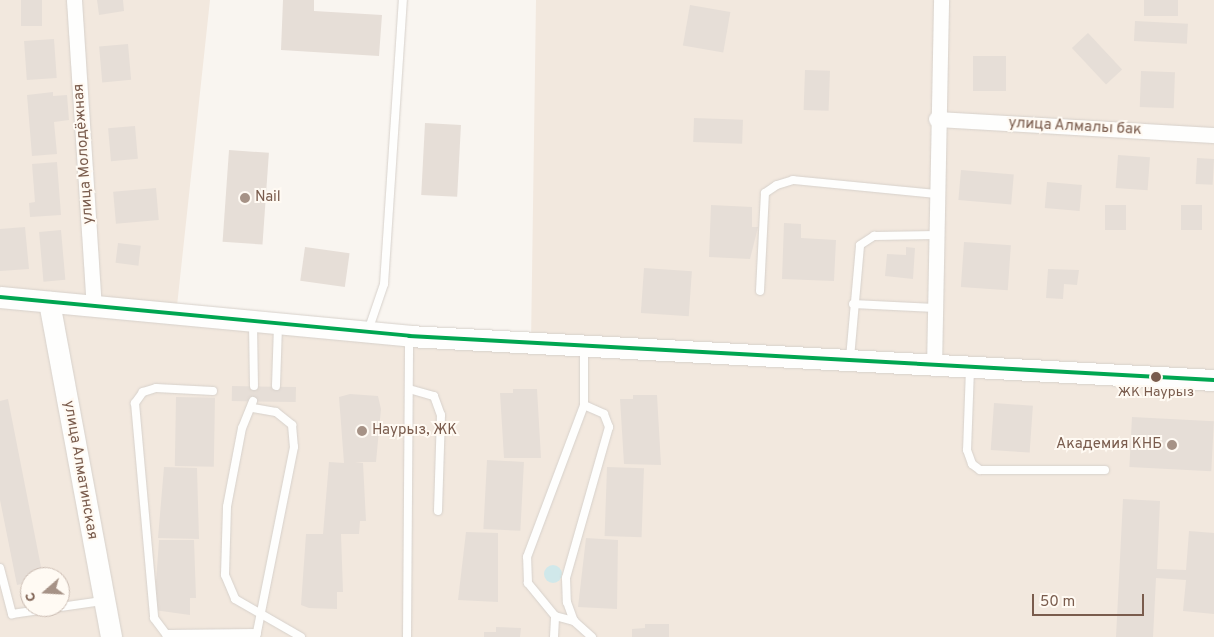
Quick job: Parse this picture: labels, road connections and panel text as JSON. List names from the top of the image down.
{
  "streets": {
    "street": ["улица Алмалы бак", "улица Молодёжная", "улица Алматинская"]
  },
  "places": [
    "Nail",
    "ЖК Наурыз",
    "Наурыз, ЖК",
    "Академия КНБ"
  ],
  "scale_bar": "50 m",
  "north": "left"
}
